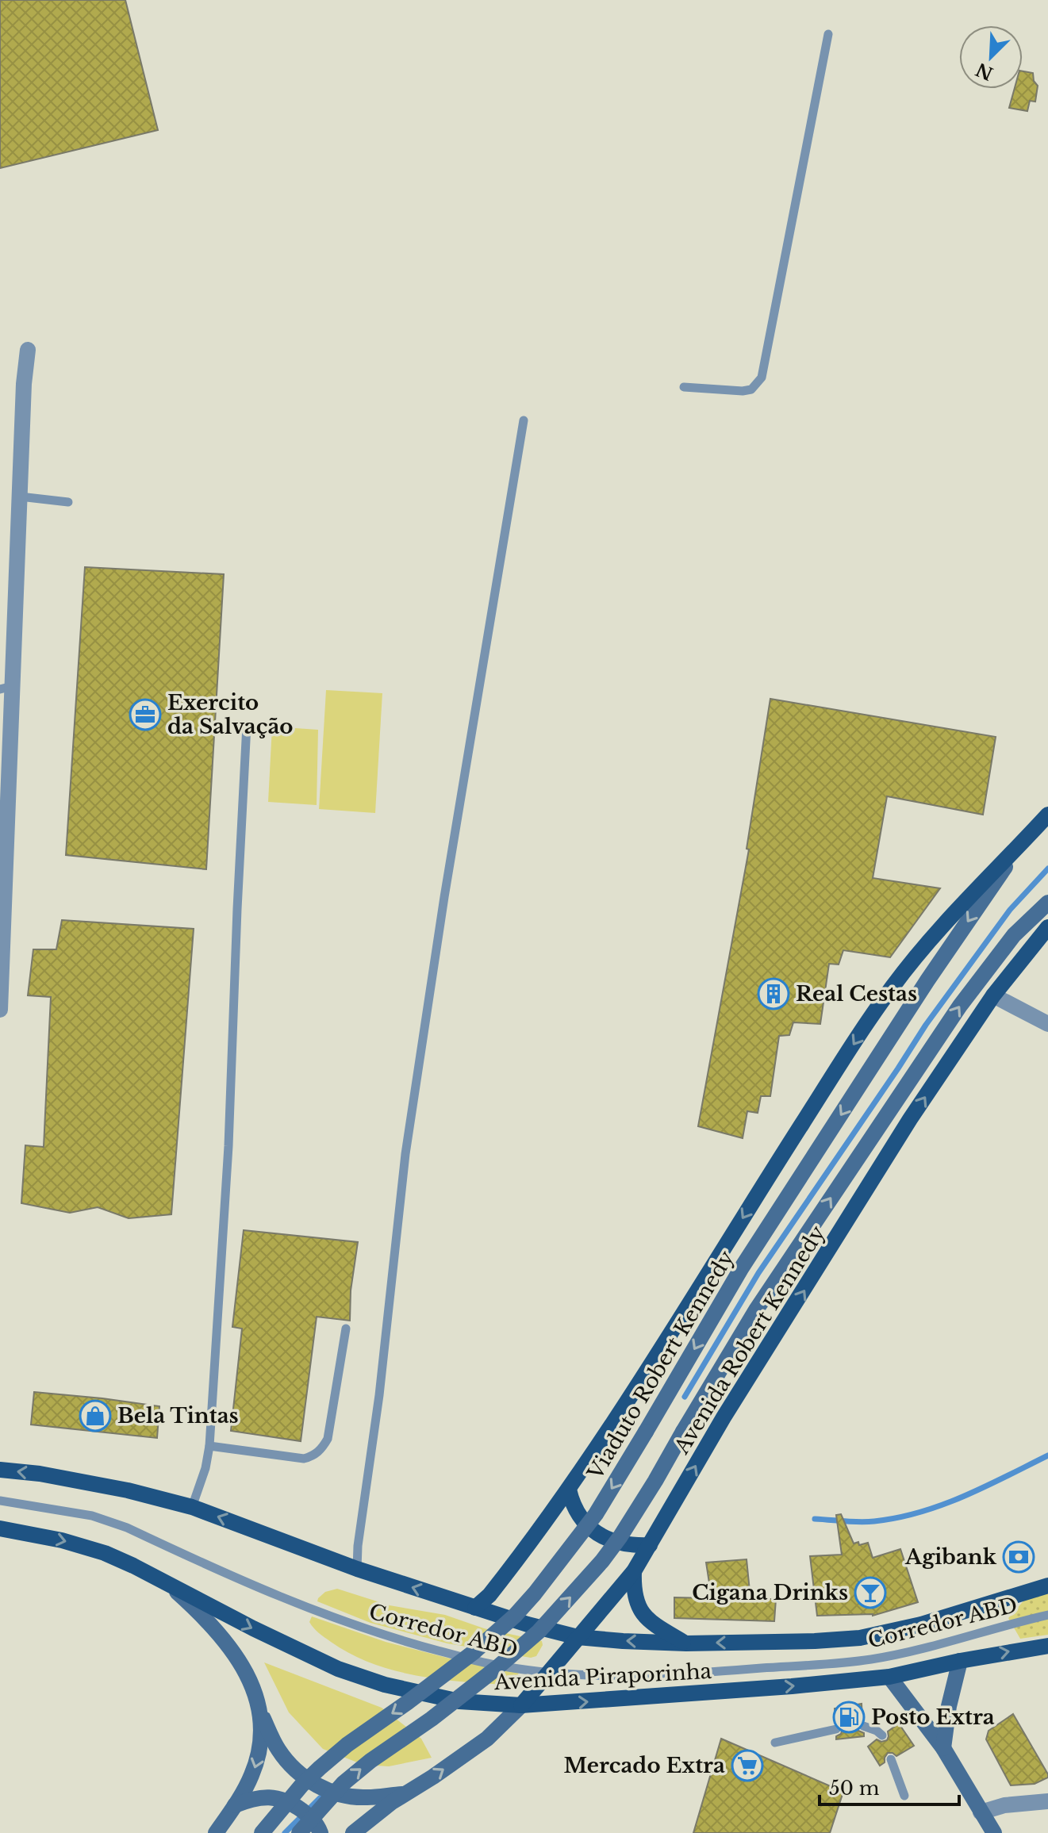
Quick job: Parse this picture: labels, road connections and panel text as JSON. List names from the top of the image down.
{
  "streets": {
    "main road": ["Avenida Robert Kennedy", "Viaduto Robert Kennedy", "Avenida Piraporinha"],
    "lane": ["Corredor ABD"]
  },
  "crossings": [
    ["Avenida Robert Kennedy", "Corredor ABD"],
    ["Avenida Robert Kennedy", "Avenida Piraporinha"]
  ],
  "places": {
    "office": ["Exercito da Salvação"],
    "building": ["Real Cestas"],
    "shop": ["Bela Tintas"],
    "bank": ["Agibank"],
    "bar": ["Cigana Drinks"],
    "fuel station": ["Posto Extra"],
    "supermarket": ["Mercado Extra"]
  },
  "scale_bar": "50 m",
  "north": "bottom left"
}
